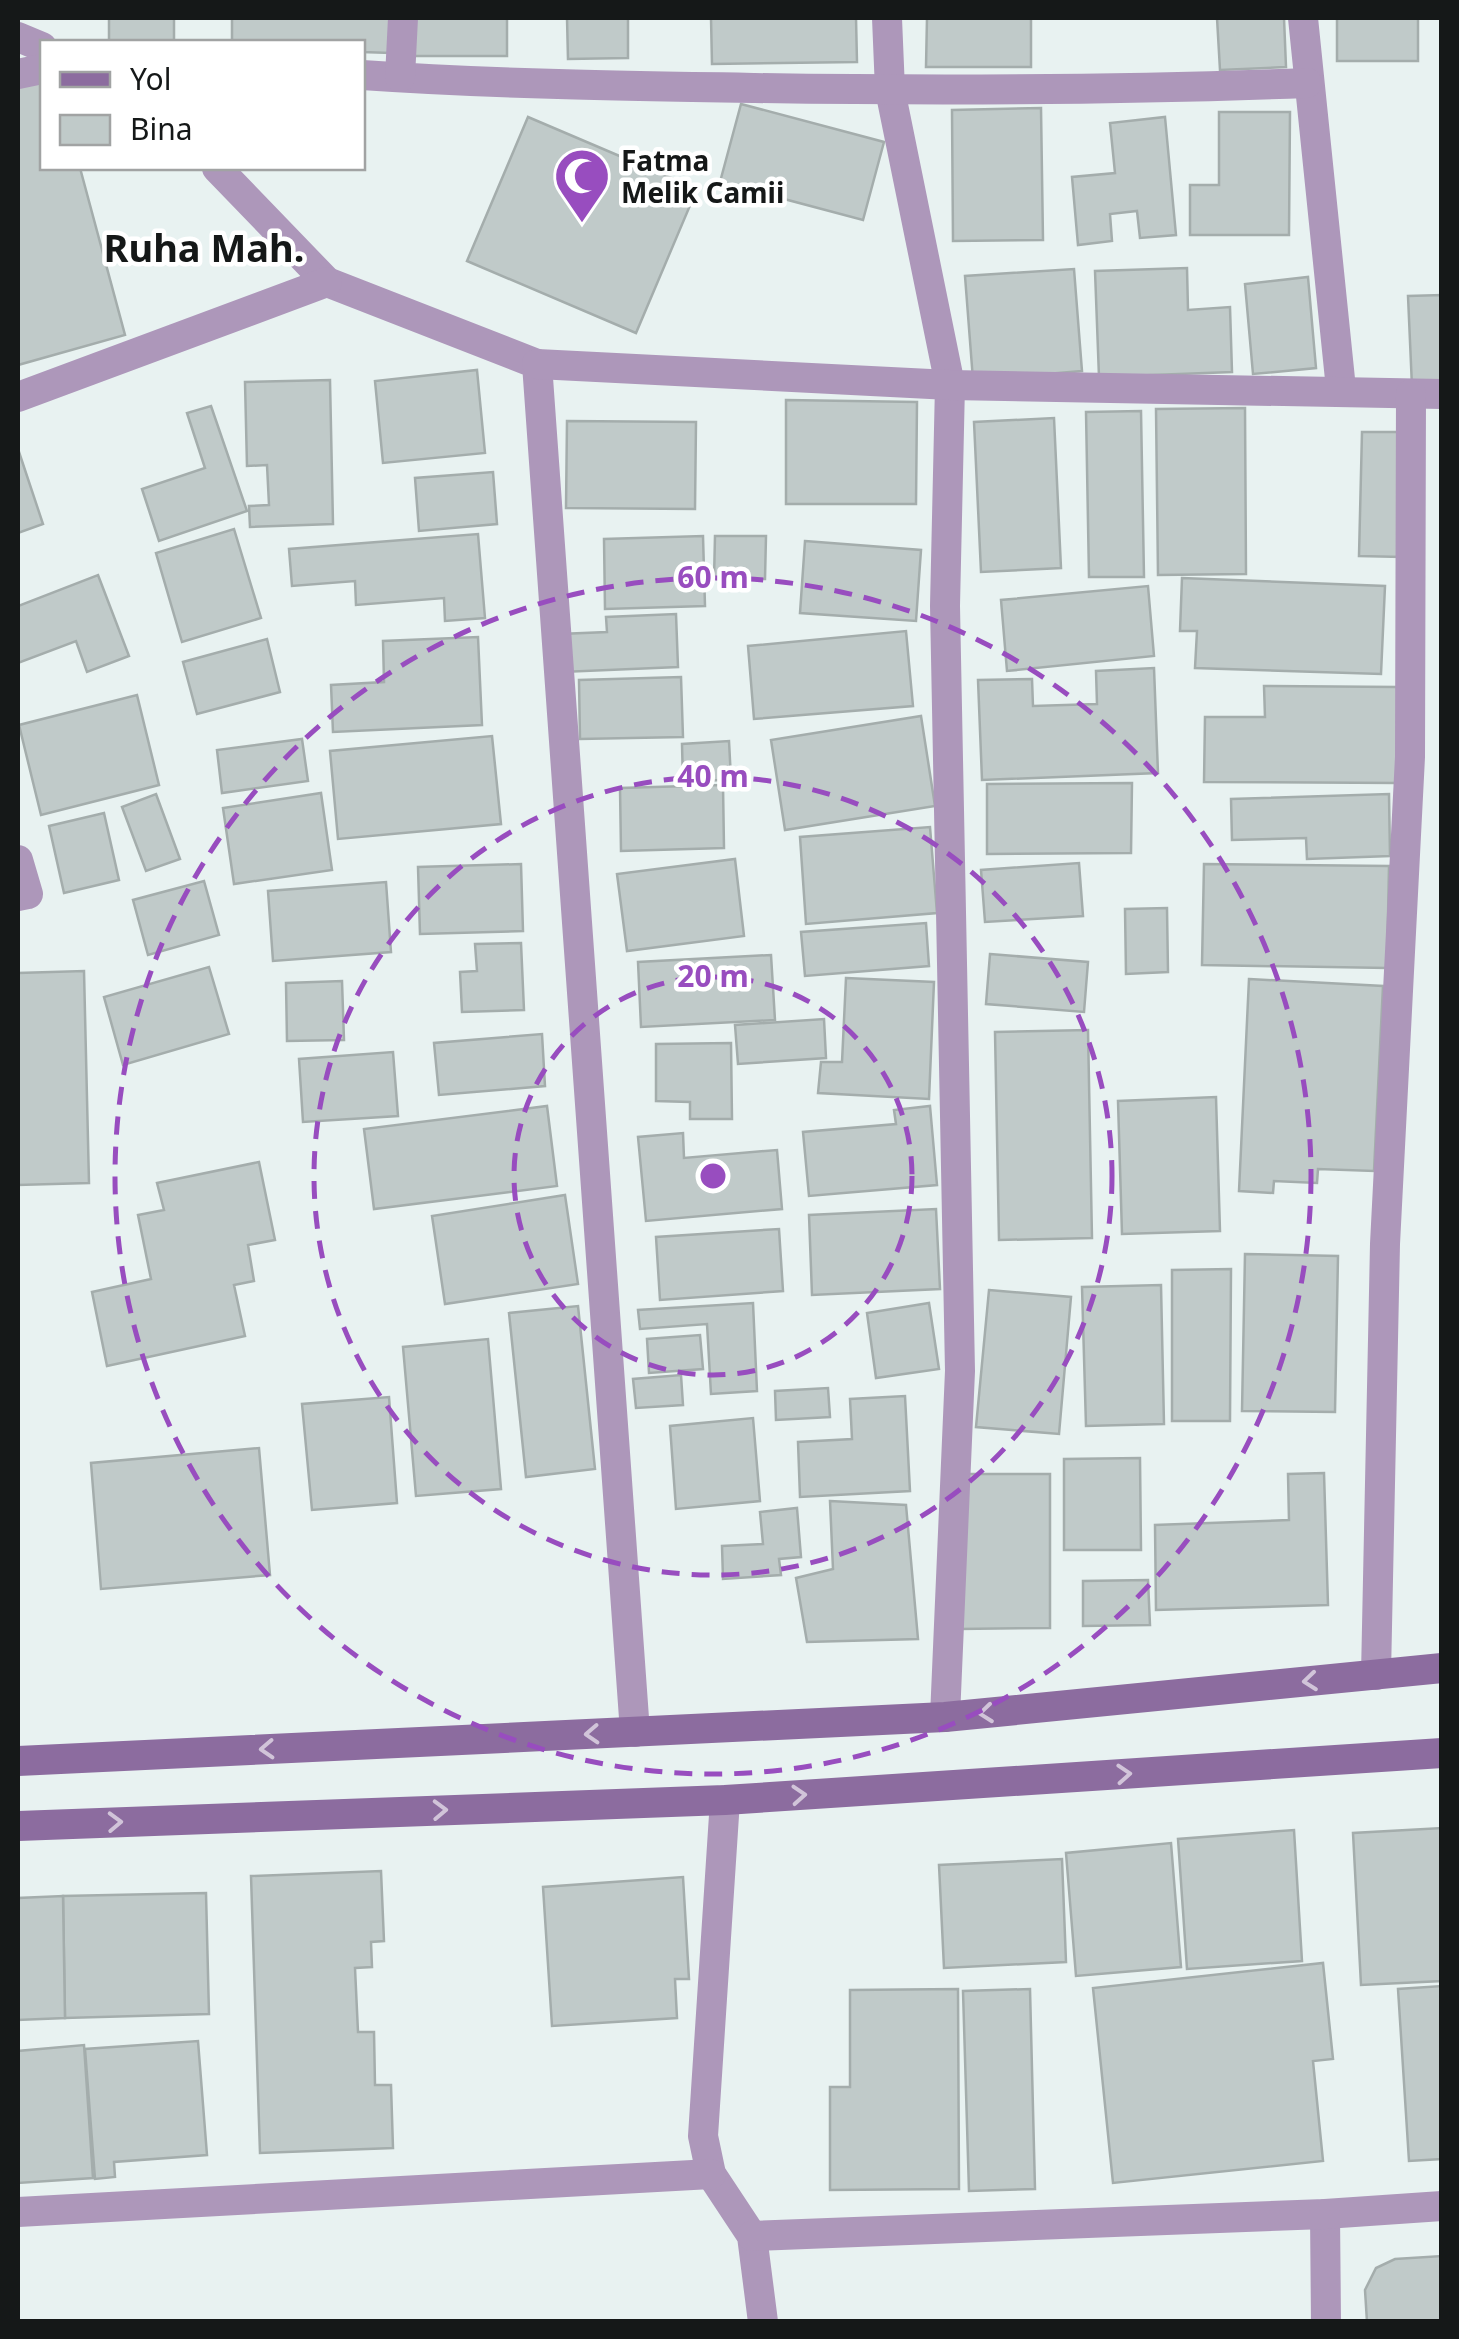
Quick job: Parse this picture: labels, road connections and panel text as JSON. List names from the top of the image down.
{
  "districts": ["Ruha Mah."],
  "places": {
    "mosque": ["Fatma Melik Camii"]
  },
  "legend": ["Yol", "Bina"],
  "rings": ["60 m", "40 m", "20 m"]
}
